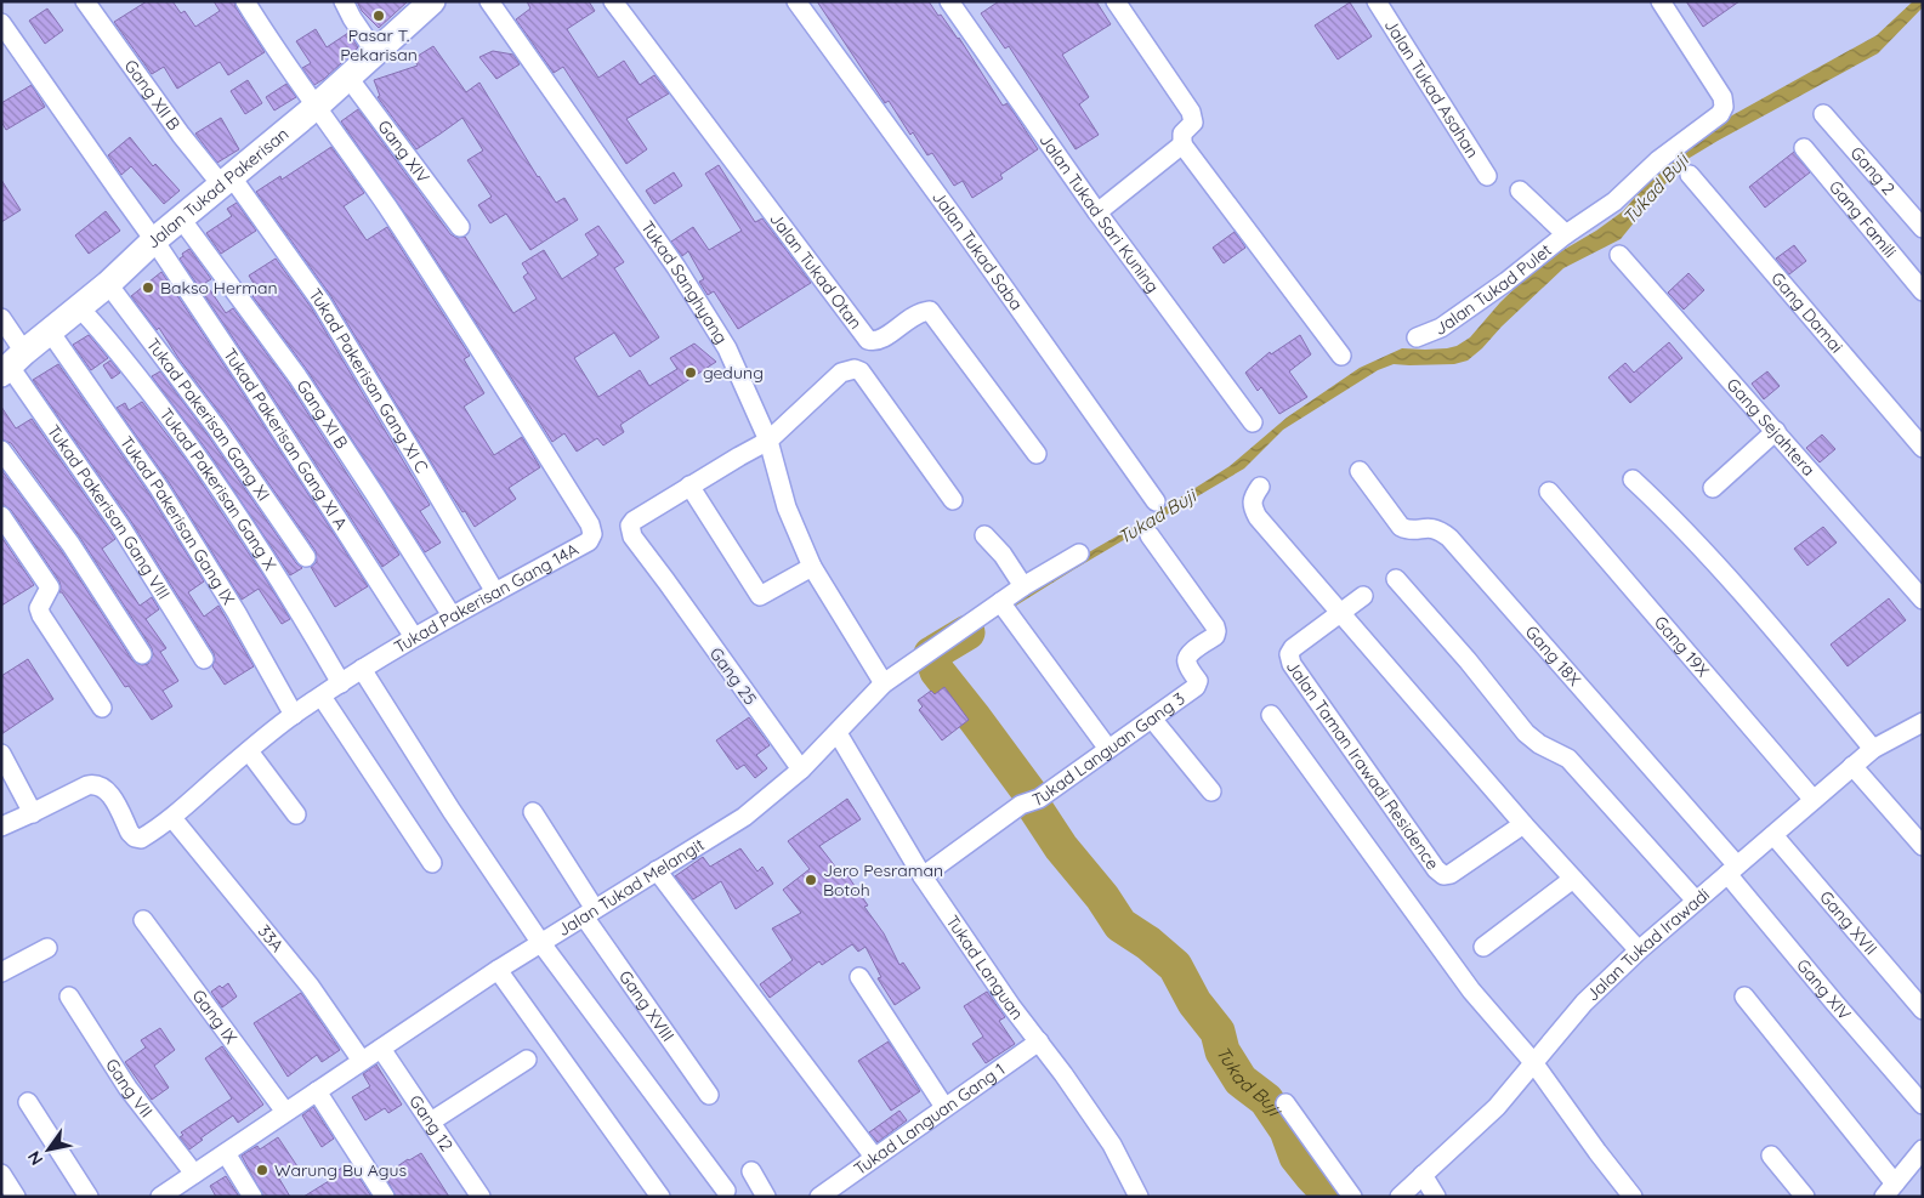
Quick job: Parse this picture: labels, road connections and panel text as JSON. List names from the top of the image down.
{
  "streets": {
    "street": [
      "Jalan Tukad Asahan",
      "Gang XII B",
      "Gang XIV",
      "Gang 2",
      "Jalan Tukad Pakerisan",
      "Jalan Tukad Sari Kuning",
      "Gang Famili",
      "Jalan Tukad Saba",
      "Jalan Tukad Otan",
      "Tukad Sanghyang",
      "Jalan Tukad Pulet",
      "Gang Damai",
      "Tukad Pakerisan Gang XI C",
      "Gang XI B",
      "Tukad Pakerisan Gang XI",
      "Gang Sejahtera",
      "Tukad Pakerisan Gang XI A",
      "Tukad Pakerisan Gang X",
      "Tukad Pakerisan Gang VIII",
      "Tukad Pakerisan Gang IX",
      "Tukad Pakerisan Gang 14A",
      "Gang 19X",
      "Gang 18X",
      "Gang 25",
      "Tukad Languan Gang 3",
      "Jalan Taman Irawadi Residence",
      "Jalan Tukad Melangit",
      "Gang XVII",
      "33A",
      "Jalan Tukad Irawadi",
      "Tukad Languan",
      "Gang XVIII",
      "Gang IX",
      "Gang VII",
      "Tukad Languan Gang 1",
      "Gang 12"
    ]
  },
  "crossings": [
    ["Gang XII B", "Jalan Tukad Pakerisan"],
    ["Gang XII B", "Tukad Pakerisan Gang XI C"],
    ["Gang XIV", "Jalan Tukad Pakerisan"],
    ["Gang XIV", "Gang 18X"],
    ["Gang XIV", "Jalan Tukad Irawadi"],
    ["Jalan Tukad Pakerisan", "Tukad Pakerisan Gang XI C"],
    ["Jalan Tukad Pakerisan", "Gang XI B"],
    ["Jalan Tukad Pakerisan", "Tukad Pakerisan Gang XI"],
    ["Jalan Tukad Pakerisan", "Tukad Pakerisan Gang XI A"],
    ["Jalan Tukad Pakerisan", "Tukad Pakerisan Gang X"],
    ["Jalan Tukad Pakerisan", "Tukad Pakerisan Gang VIII"],
    ["Jalan Tukad Pakerisan", "Tukad Pakerisan Gang IX"],
    ["Jalan Tukad Pakerisan", "Tukad Pakerisan Gang 14A"],
    ["Tukad Sanghyang", "Jalan Tukad Melangit"],
    ["Tukad Pakerisan Gang XI C", "Tukad Pakerisan Gang 14A"],
    ["Gang XI B", "Tukad Pakerisan Gang 14A"],
    ["Tukad Pakerisan Gang XI A", "Tukad Pakerisan Gang 14A"],
    ["Tukad Pakerisan Gang X", "Tukad Pakerisan Gang 14A"],
    ["Tukad Pakerisan Gang IX", "Tukad Pakerisan Gang 14A"],
    ["Tukad Pakerisan Gang 14A", "33A"],
    ["Gang 19X", "Jalan Tukad Irawadi"],
    ["Gang 18X", "Jalan Tukad Irawadi"],
    ["Gang 25", "Jalan Tukad Melangit"],
    ["Tukad Languan Gang 3", "Tukad Languan"],
    ["Jalan Tukad Melangit", "33A"],
    ["Jalan Tukad Melangit", "Tukad Languan"],
    ["Jalan Tukad Melangit", "Gang XVIII"],
    ["Jalan Tukad Melangit", "Gang IX"],
    ["Jalan Tukad Melangit", "Gang VII"],
    ["Jalan Tukad Melangit", "Gang 12"],
    ["Gang XVII", "Jalan Tukad Irawadi"],
    ["Tukad Languan", "Tukad Languan Gang 1"]
  ],
  "water": ["Tukad Buji"],
  "places": [
    "Pasar T. Pekarisan",
    "Bakso Herman",
    "gedung",
    "Jero Pesraman Botoh",
    "Warung Bu Agus"
  ],
  "north": "bottom left"
}
